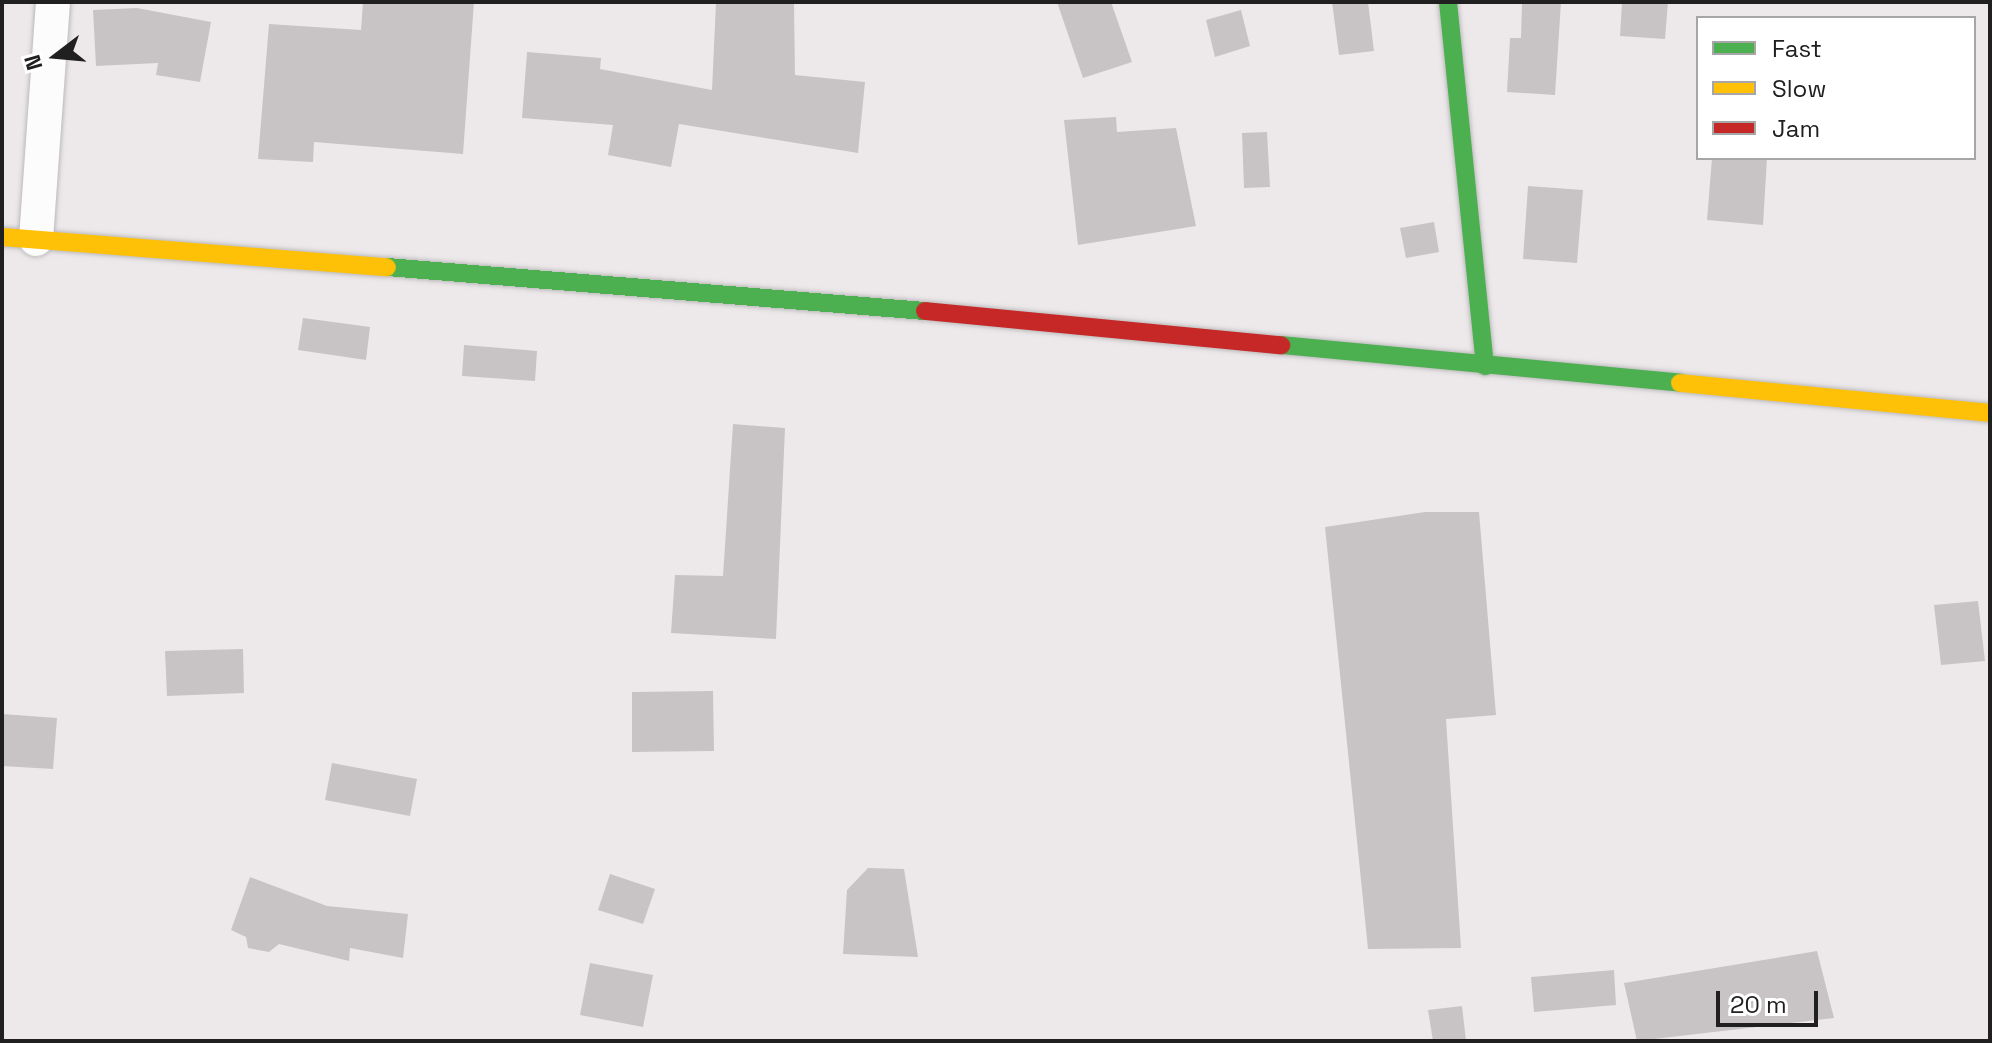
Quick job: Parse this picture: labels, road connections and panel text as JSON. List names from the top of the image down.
{
  "legend": ["Fast", "Slow", "Jam"],
  "scale_bar": "20 m",
  "north": "left"
}
